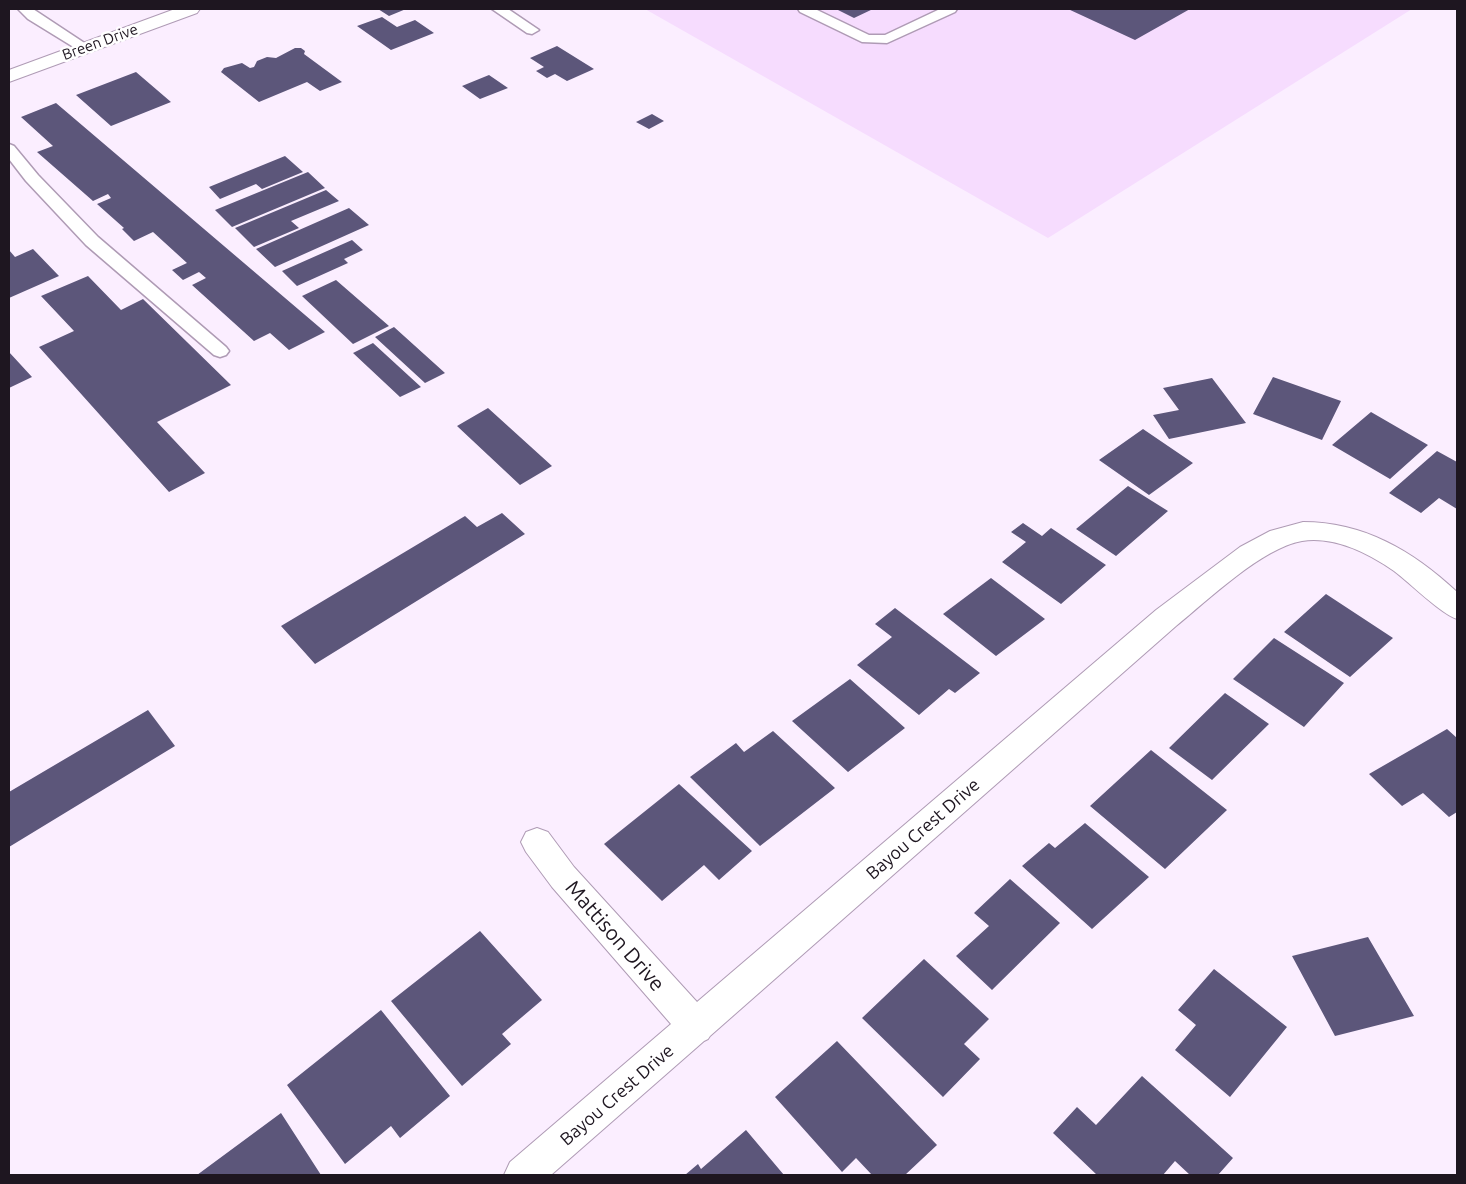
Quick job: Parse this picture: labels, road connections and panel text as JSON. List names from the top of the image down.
{
  "streets": {
    "street": ["Breen Drive", "Bayou Crest Drive", "Mattison Drive"]
  },
  "crossings": [
    ["Bayou Crest Drive", "Mattison Drive"]
  ]
}
